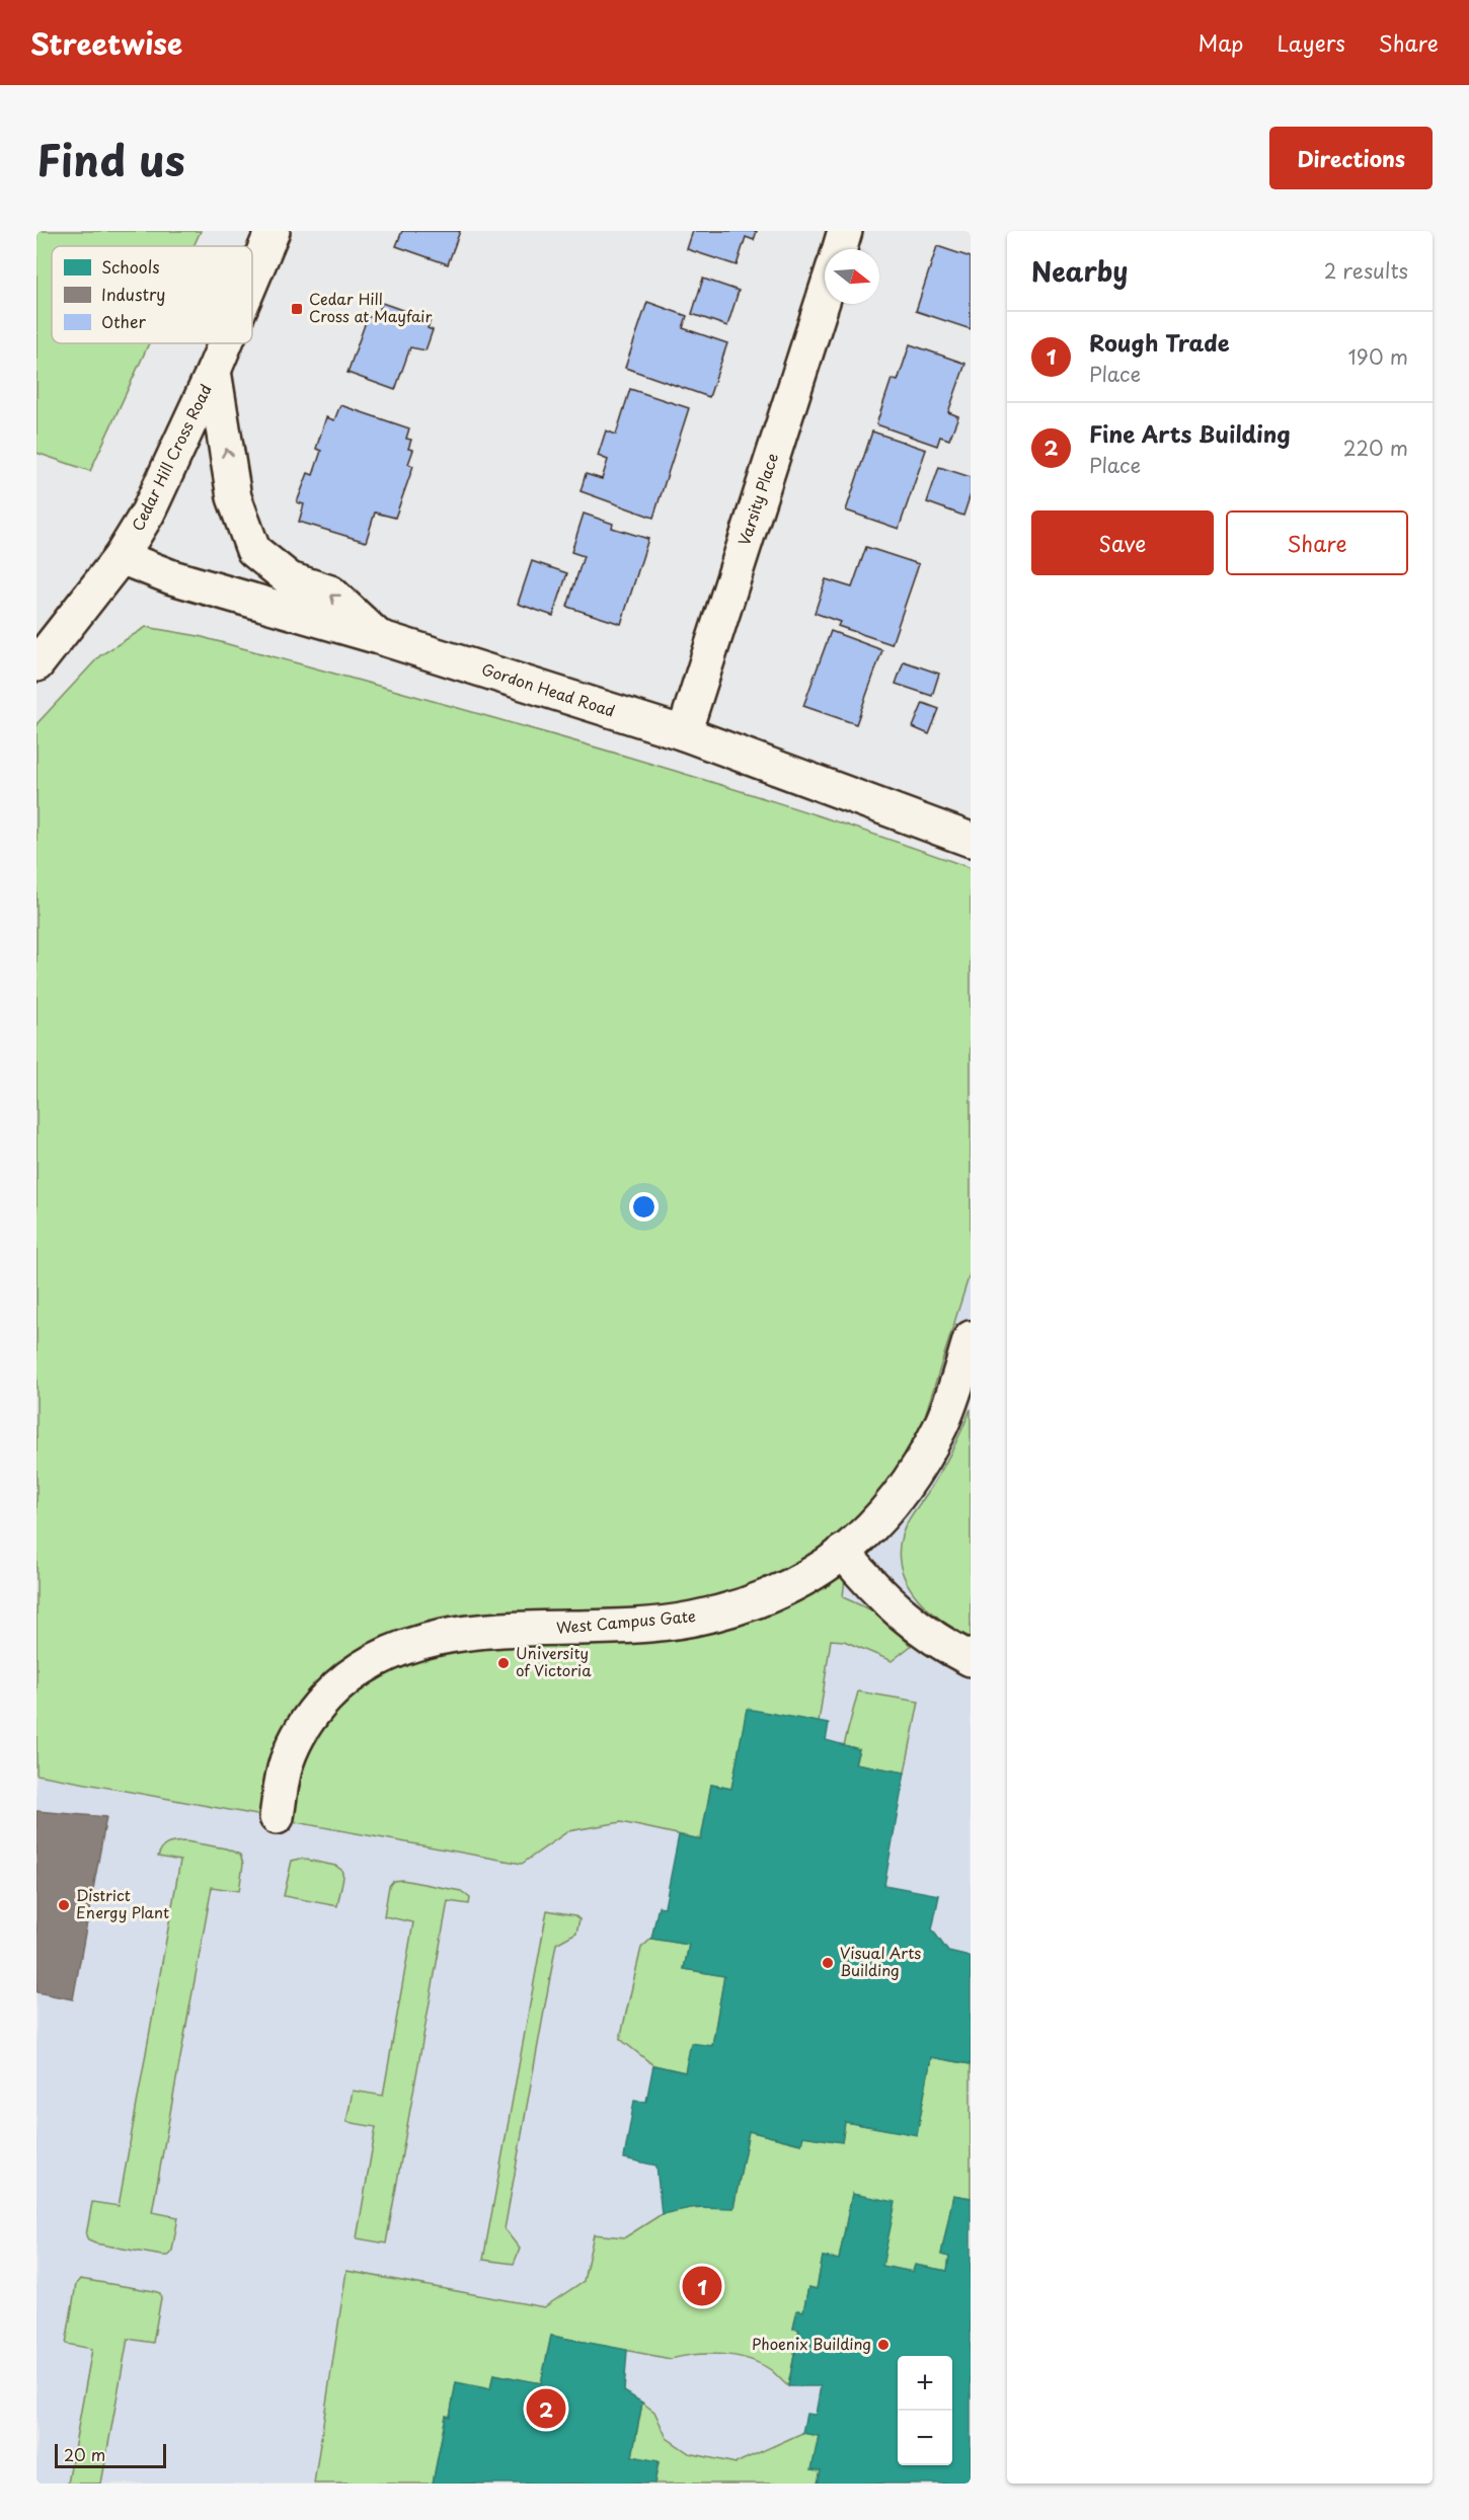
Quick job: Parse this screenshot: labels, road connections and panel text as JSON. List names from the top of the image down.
{
  "streets": {
    "street": [
      "Cedar Hill Cross Road",
      "Varsity Place",
      "Gordon Head Road",
      "West Campus Gate"
    ]
  },
  "crossings": [
    ["Cedar Hill Cross Road", "Gordon Head Road"],
    ["Varsity Place", "Gordon Head Road"]
  ],
  "places": {
    "transit": ["Cedar Hill Cross at Mayfair"],
    "other": [
      "University of Victoria",
      "District Energy Plant",
      "Visual Arts Building",
      "Phoenix Building"
    ]
  },
  "legend": ["Schools", "Industry", "Other"],
  "scale_bar": "20 m",
  "north": "right",
  "page": {
    "header": "Streetwise",
    "nav": ["Map", "Layers", "Share"],
    "title": "Find us",
    "buttons": [
      "Directions",
      ["Save", "Share"]
    ],
    "heading": ["Nearby", "2 results"],
    "list": [
      {
        "mark": "1",
        "name": "Rough Trade",
        "note": "Place",
        "value": "190 m"
      },
      {
        "mark": "2",
        "name": "Fine Arts Building",
        "note": "Place",
        "value": "220 m"
      }
    ],
    "pins": ["1", "2"],
    "map_buttons": ["+", "−"],
    "scale": "20 m"
  }
}
